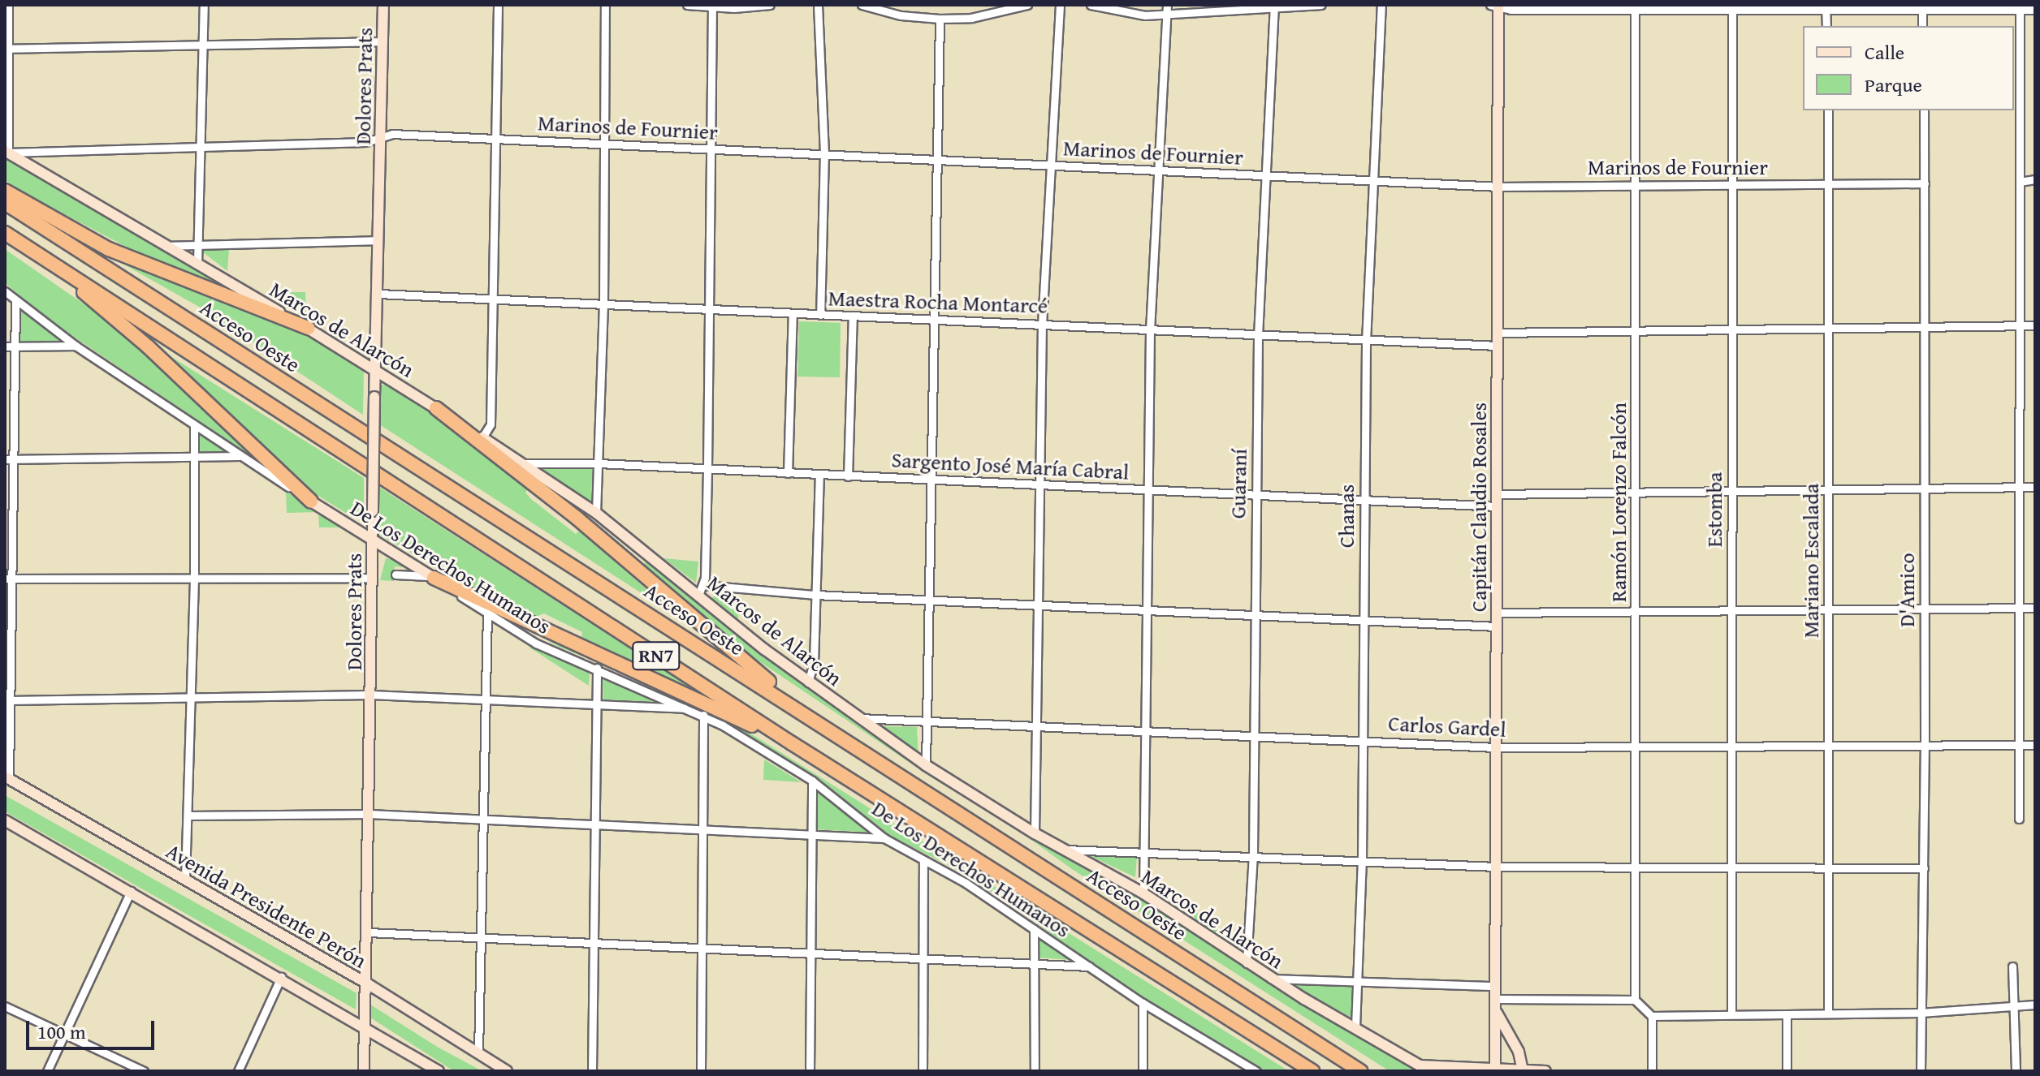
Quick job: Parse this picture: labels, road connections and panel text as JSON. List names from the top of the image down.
{
  "streets": {
    "highway": ["Acceso Oeste", "RN7"],
    "street": [
      "Dolores Prats",
      "Marinos de Fournier",
      "Maestra Rocha Montarcé",
      "Marcos de Alarcón",
      "Sargento José María Cabral",
      "Guaraní",
      "Ramón Lorenzo Falcón",
      "Capitán Claudio Rosales",
      "Estomba",
      "Chanas",
      "Mariano Escalada",
      "De Los Derechos Humanos",
      "D'Amico",
      "Carlos Gardel",
      "Avenida Presidente Perón"
    ]
  },
  "crossings": [
    ["Dolores Prats", "Marinos de Fournier"],
    ["Dolores Prats", "Maestra Rocha Montarcé"],
    ["Dolores Prats", "Marcos de Alarcón"],
    ["Dolores Prats", "De Los Derechos Humanos"],
    ["Dolores Prats", "Avenida Presidente Perón"],
    ["Marinos de Fournier", "Marcos de Alarcón"],
    ["Marinos de Fournier", "Guaraní"],
    ["Marinos de Fournier", "Ramón Lorenzo Falcón"],
    ["Marinos de Fournier", "Capitán Claudio Rosales"],
    ["Marinos de Fournier", "Estomba"],
    ["Marinos de Fournier", "Chanas"],
    ["Marinos de Fournier", "Mariano Escalada"],
    ["Marinos de Fournier", "D'Amico"],
    ["Maestra Rocha Montarcé", "Guaraní"],
    ["Maestra Rocha Montarcé", "Capitán Claudio Rosales"],
    ["Maestra Rocha Montarcé", "Chanas"],
    ["Marcos de Alarcón", "Sargento José María Cabral"],
    ["Marcos de Alarcón", "Guaraní"],
    ["Marcos de Alarcón", "Capitán Claudio Rosales"],
    ["Marcos de Alarcón", "Chanas"],
    ["Marcos de Alarcón", "Carlos Gardel"],
    ["Sargento José María Cabral", "Guaraní"],
    ["Sargento José María Cabral", "Capitán Claudio Rosales"],
    ["Sargento José María Cabral", "Chanas"],
    ["Guaraní", "Carlos Gardel"],
    ["Ramón Lorenzo Falcón", "Carlos Gardel"],
    ["Capitán Claudio Rosales", "Carlos Gardel"],
    ["Estomba", "Carlos Gardel"],
    ["Chanas", "Carlos Gardel"],
    ["Mariano Escalada", "Carlos Gardel"],
    ["D'Amico", "Carlos Gardel"]
  ],
  "legend": ["Calle", "Parque"],
  "scale_bar": "100 m"
}
